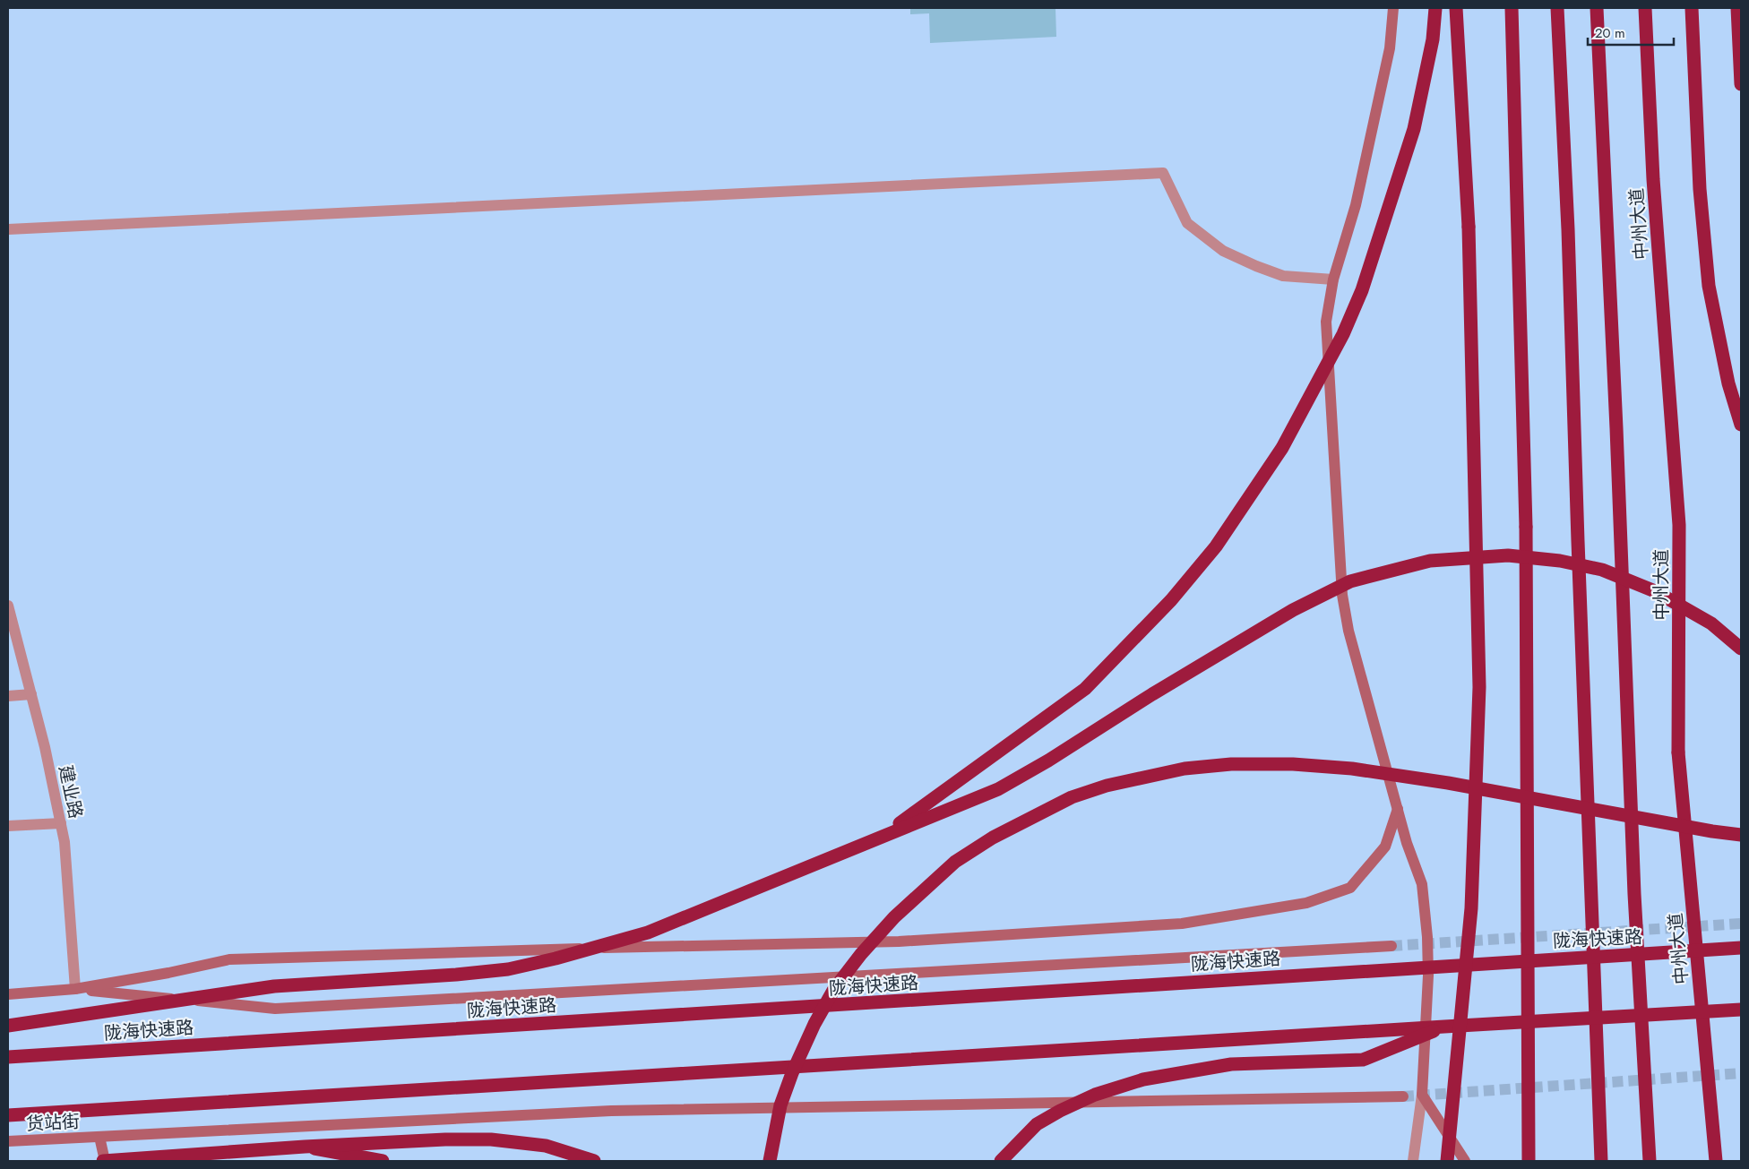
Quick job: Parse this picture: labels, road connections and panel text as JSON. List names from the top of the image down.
{
  "streets": {
    "highway": ["中州大道", "陇海快速路"],
    "street": ["建业路", "货站街"]
  },
  "scale_bar": "20 m"
}
